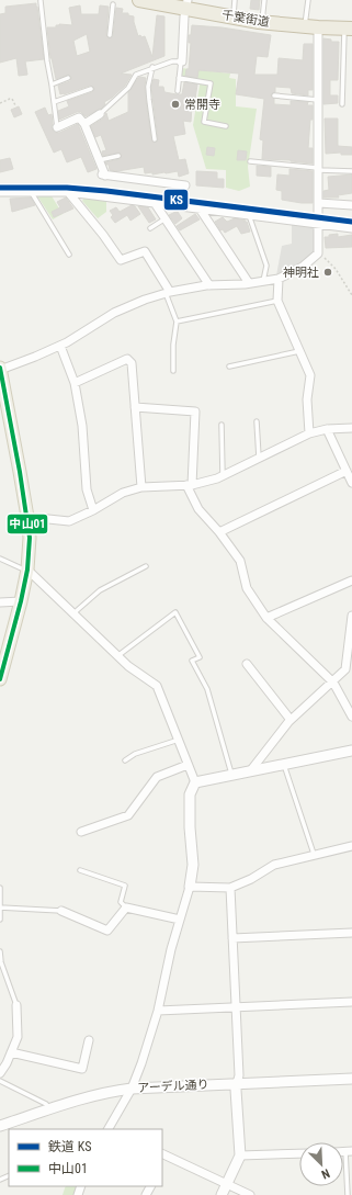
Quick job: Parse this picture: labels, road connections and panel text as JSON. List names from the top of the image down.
{
  "streets": {
    "highway": ["千葉街道"],
    "street": ["アーデル通り"]
  },
  "places": ["常開寺", "神明社"],
  "lines": ["rail line KS", "transit line 中山01"],
  "legend": ["鉄道 KS", "中山01"],
  "north": "bottom right"
}
